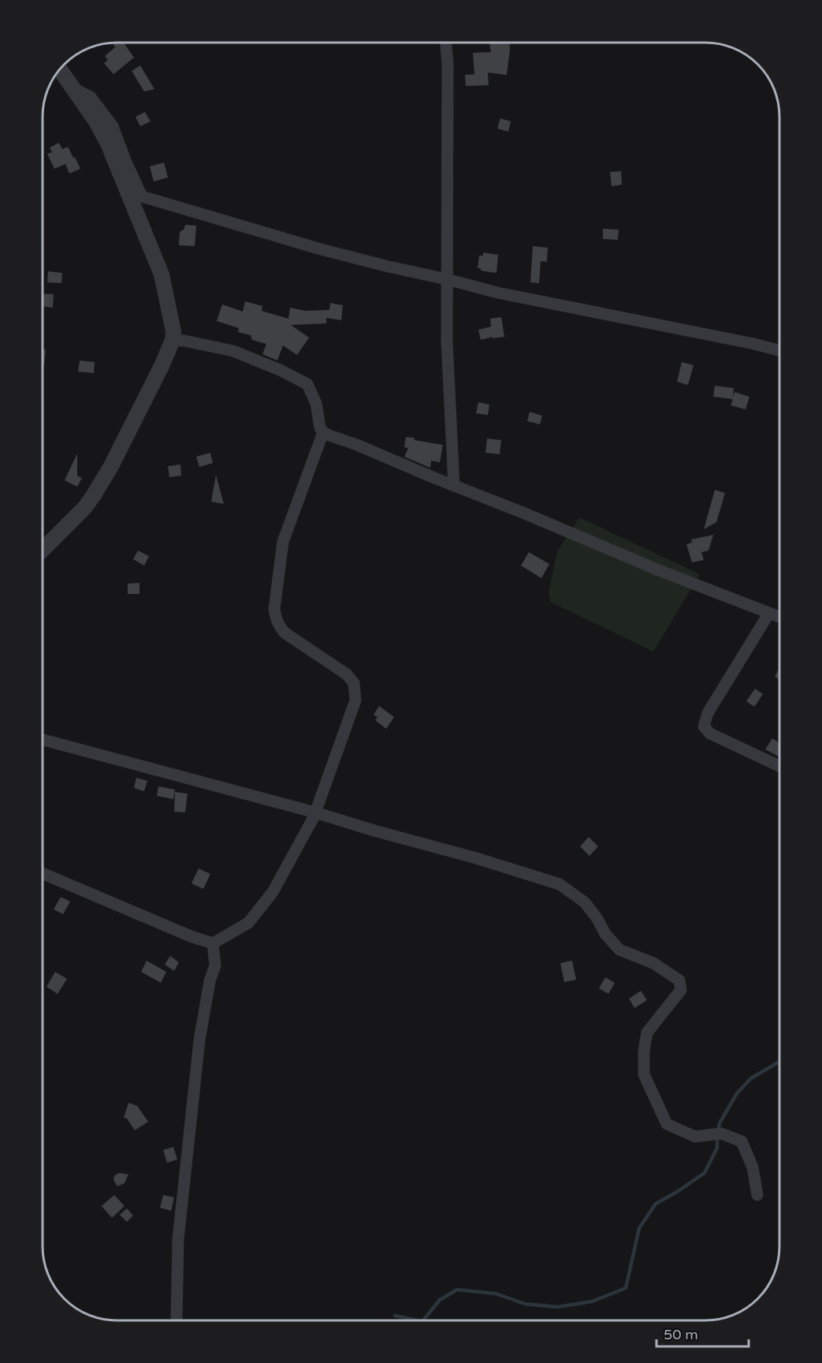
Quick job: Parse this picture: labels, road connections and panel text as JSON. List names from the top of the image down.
{
  "scale_bar": "50 m"
}
